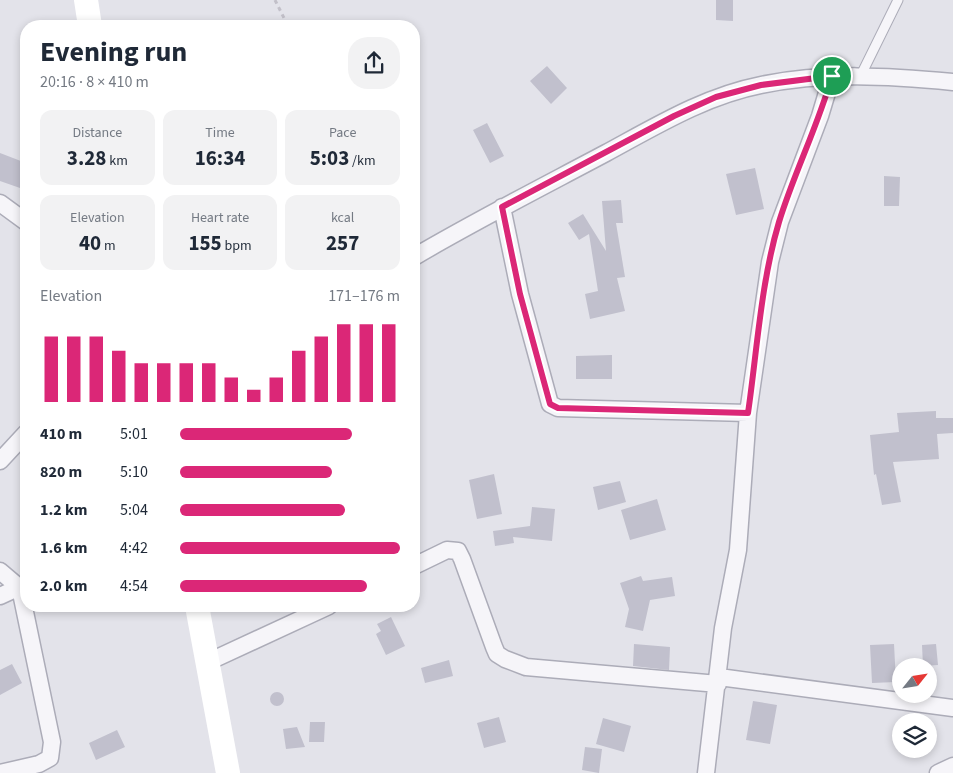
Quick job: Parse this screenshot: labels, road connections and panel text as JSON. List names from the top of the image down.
{
  "north": "top right",
  "page": {
    "heading": ["Evening run", "20:16 · 8 × 410 m"],
    "stats": [
      ["Distance", "3.28 km"],
      ["Time", "16:34"],
      ["Pace", "5:03 /km"],
      ["Elevation", "40 m"],
      ["Heart rate", "155 bpm"],
      ["kcal", "257"]
    ],
    "chart": ["Elevation", "171–176 m"],
    "list": [
      {
        "name": "410 m",
        "note": "5:01"
      },
      {
        "name": "820 m",
        "note": "5:10"
      },
      {
        "name": "1.2 km",
        "note": "5:04"
      },
      {
        "name": "1.6 km",
        "note": "4:42"
      },
      {
        "name": "2.0 km",
        "note": "4:54"
      }
    ]
  }
}
